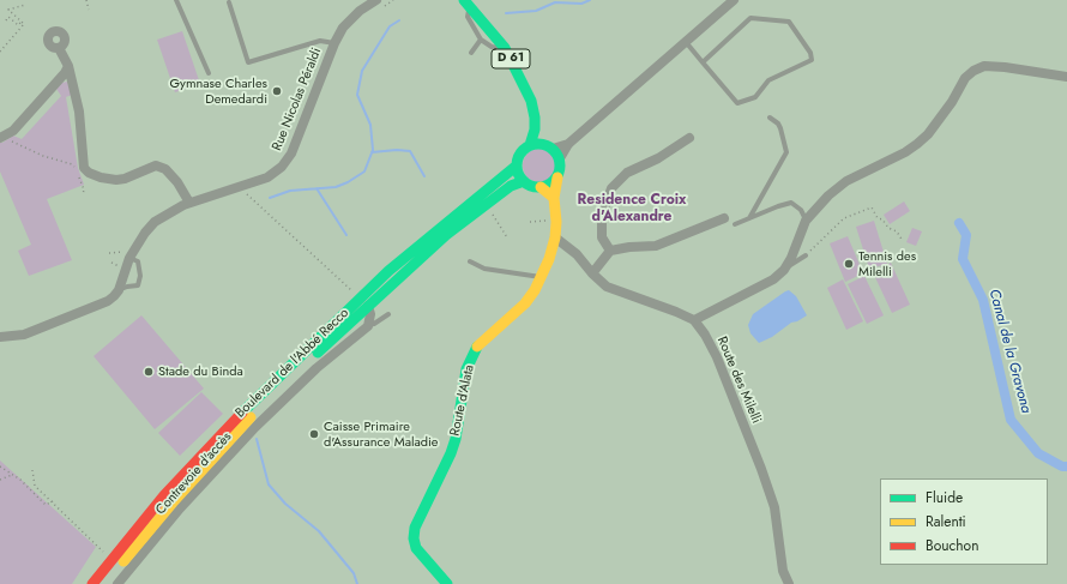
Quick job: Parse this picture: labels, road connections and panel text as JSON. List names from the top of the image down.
{
  "streets": {
    "main road": ["D 61", "Boulevard de l'Abbé Recco", "Route d'Alata"],
    "street": ["Rue Nicolas Péraldi", "Route des Milelli", "Contrevoie d'accès"]
  },
  "crossings": [
    ["D 61", "Boulevard de l'Abbé Recco"],
    ["D 61", "Route d'Alata"],
    ["Boulevard de l'Abbé Recco", "Route d'Alata"]
  ],
  "districts": ["Residence Croix d'Alexandre"],
  "water": ["Canal de la Gravona"],
  "places": [
    "Gymnase Charles Demedardi",
    "Tennis des Milelli",
    "Stade du Binda",
    "Caisse Primaire d'Assurance Maladie"
  ],
  "legend": ["Fluide", "Ralenti", "Bouchon"]
}
